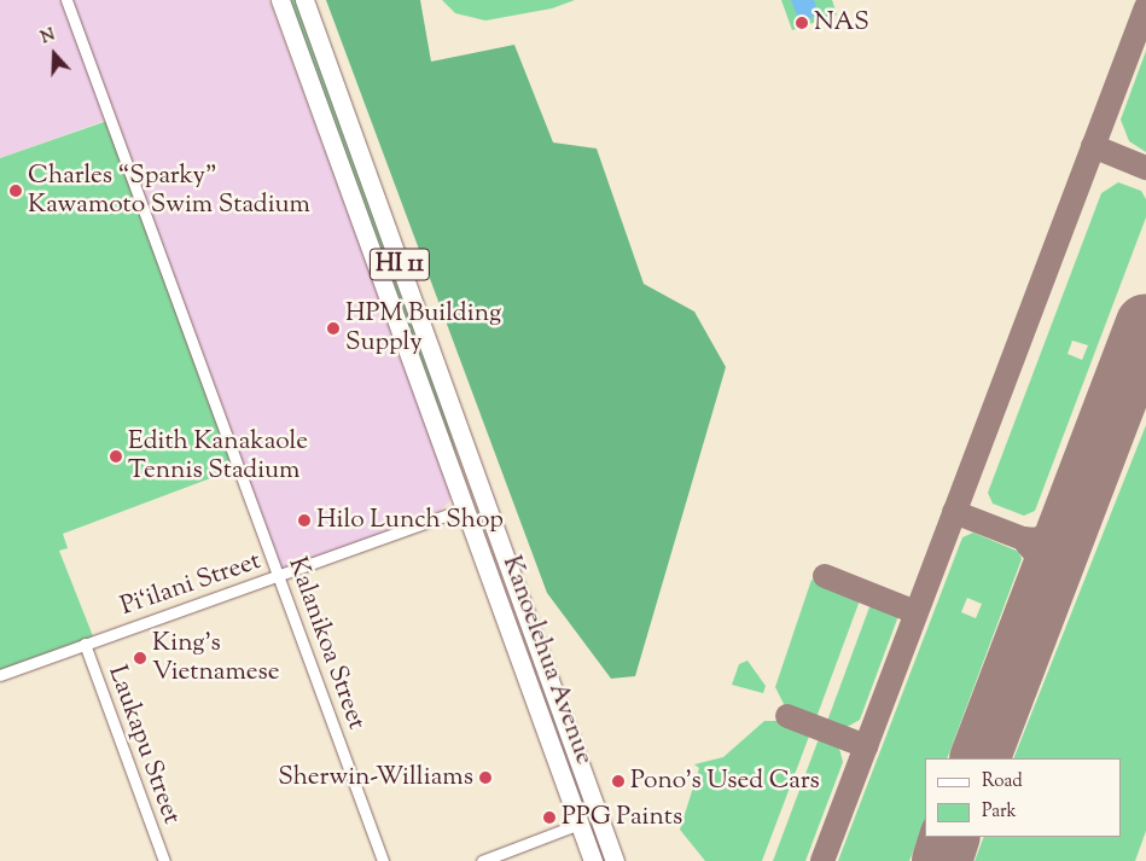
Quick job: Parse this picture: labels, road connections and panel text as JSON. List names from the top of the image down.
{
  "streets": {
    "highway": ["HI 11", "Kanoelehua Avenue"],
    "street": ["Pi‘ilani Street", "Kalanikoa Street", "Laukapu Street"]
  },
  "crossings": [
    ["Pi‘ilani Street", "Kalanikoa Street"],
    ["Pi‘ilani Street", "Kanoelehua Avenue"],
    ["Pi‘ilani Street", "Laukapu Street"]
  ],
  "places": [
    "NAS",
    "Charles “Sparky” Kawamoto Swim Stadium",
    "HPM Building Supply",
    "Edith Kanakaole Tennis Stadium",
    "Hilo Lunch Shop",
    "King’s Vietnamese",
    "Sherwin-Williams",
    "Pono’s Used Cars",
    "PPG Paints"
  ],
  "legend": ["Road", "Park"],
  "north": "top"
}
